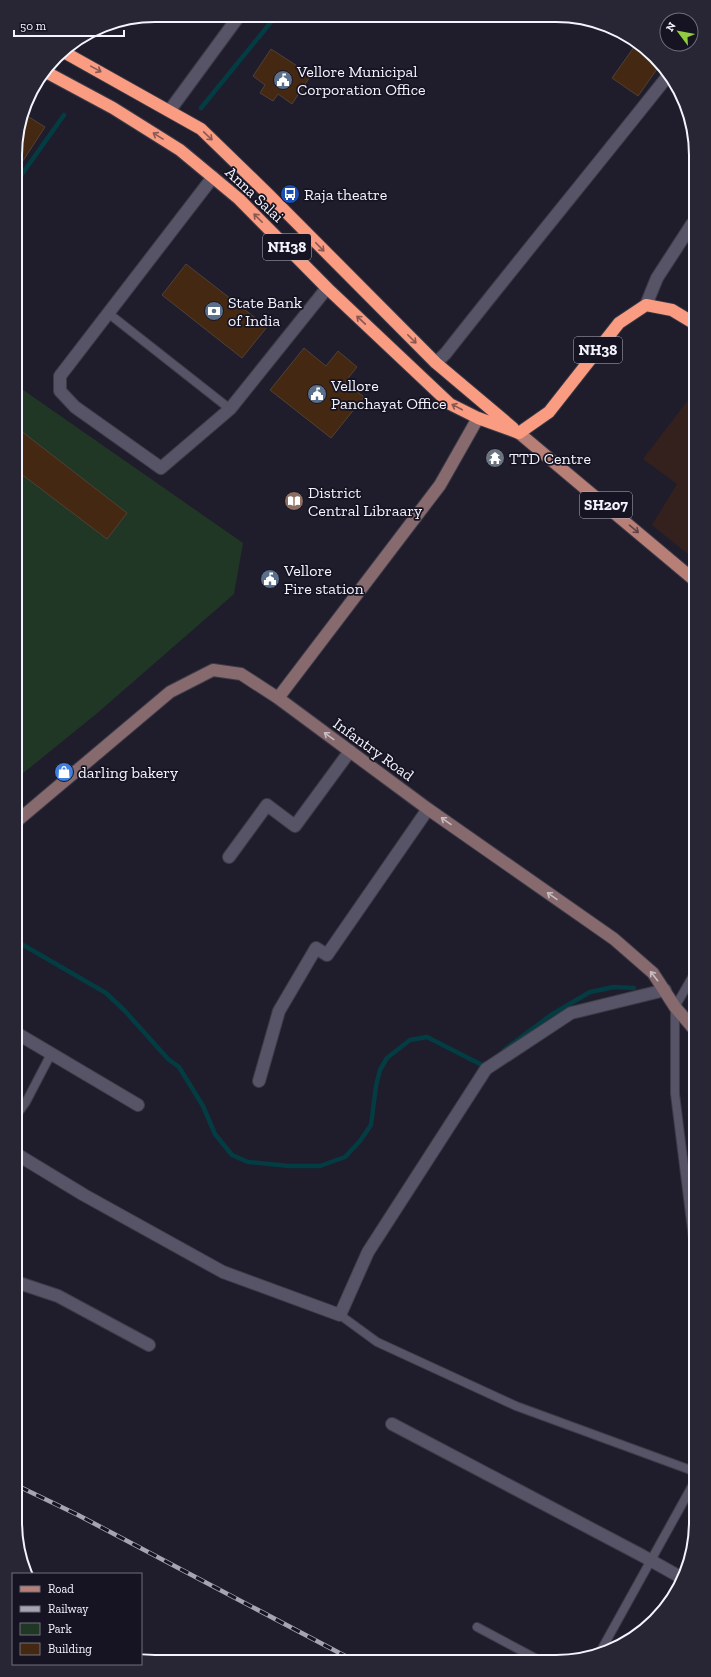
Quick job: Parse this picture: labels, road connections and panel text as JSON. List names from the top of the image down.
{
  "streets": {
    "highway": ["Anna Salai", "NH38"],
    "main road": ["SH207"],
    "street": ["Infantry Road"]
  },
  "crossings": [
    ["Anna Salai", "NH38"]
  ],
  "one_way": ["Infantry Road"],
  "places": {
    "public building": ["Vellore Municipal Corporation Office", "Vellore Panchayat Office", "Vellore Fire station"],
    "bus stop": ["Raja theatre"],
    "bank": ["State Bank of India"],
    "temple": ["TTD Centre"],
    "library": ["District Central Libraary"],
    "shop": ["darling bakery"]
  },
  "legend": [
    "Road",
    "Railway",
    "Park",
    "Building"
  ],
  "scale_bar": "50 m",
  "north": "top left"
}
